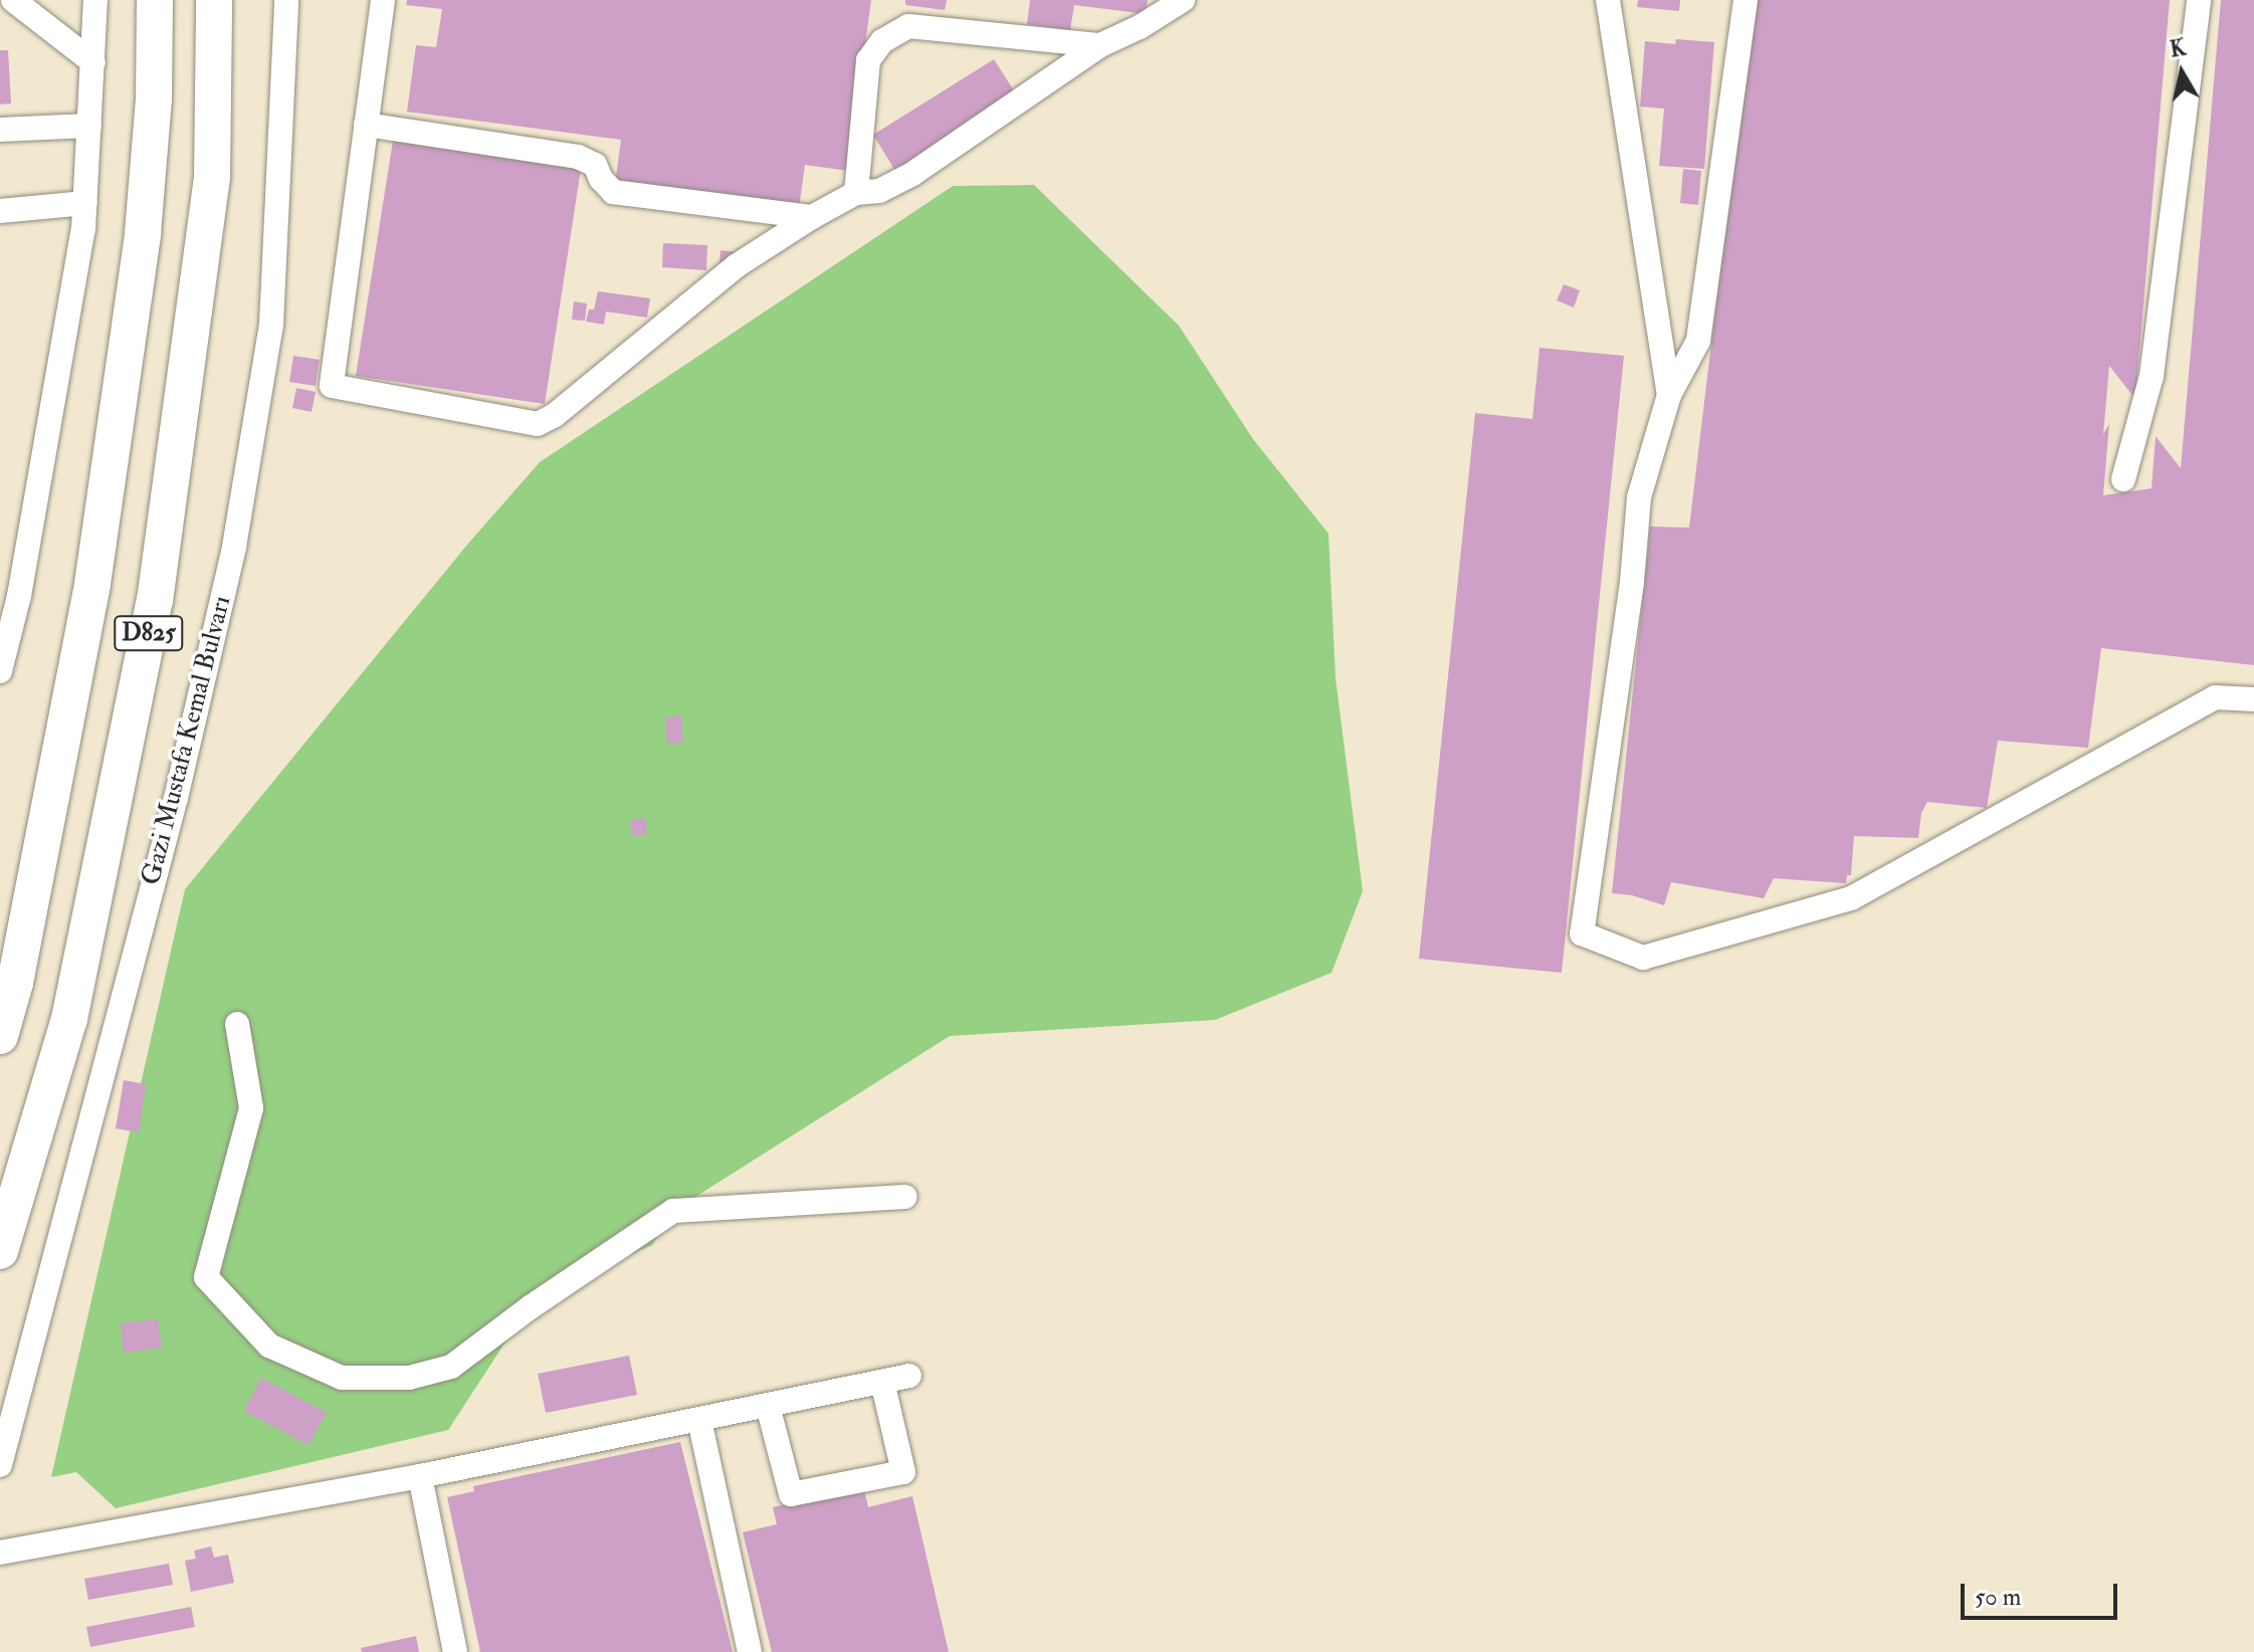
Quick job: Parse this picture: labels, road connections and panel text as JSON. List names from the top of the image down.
{
  "streets": {
    "highway": ["D825", "Gazi Mustafa Kemal Bulvarı"]
  },
  "scale_bar": "50 m",
  "north": "top"
}
